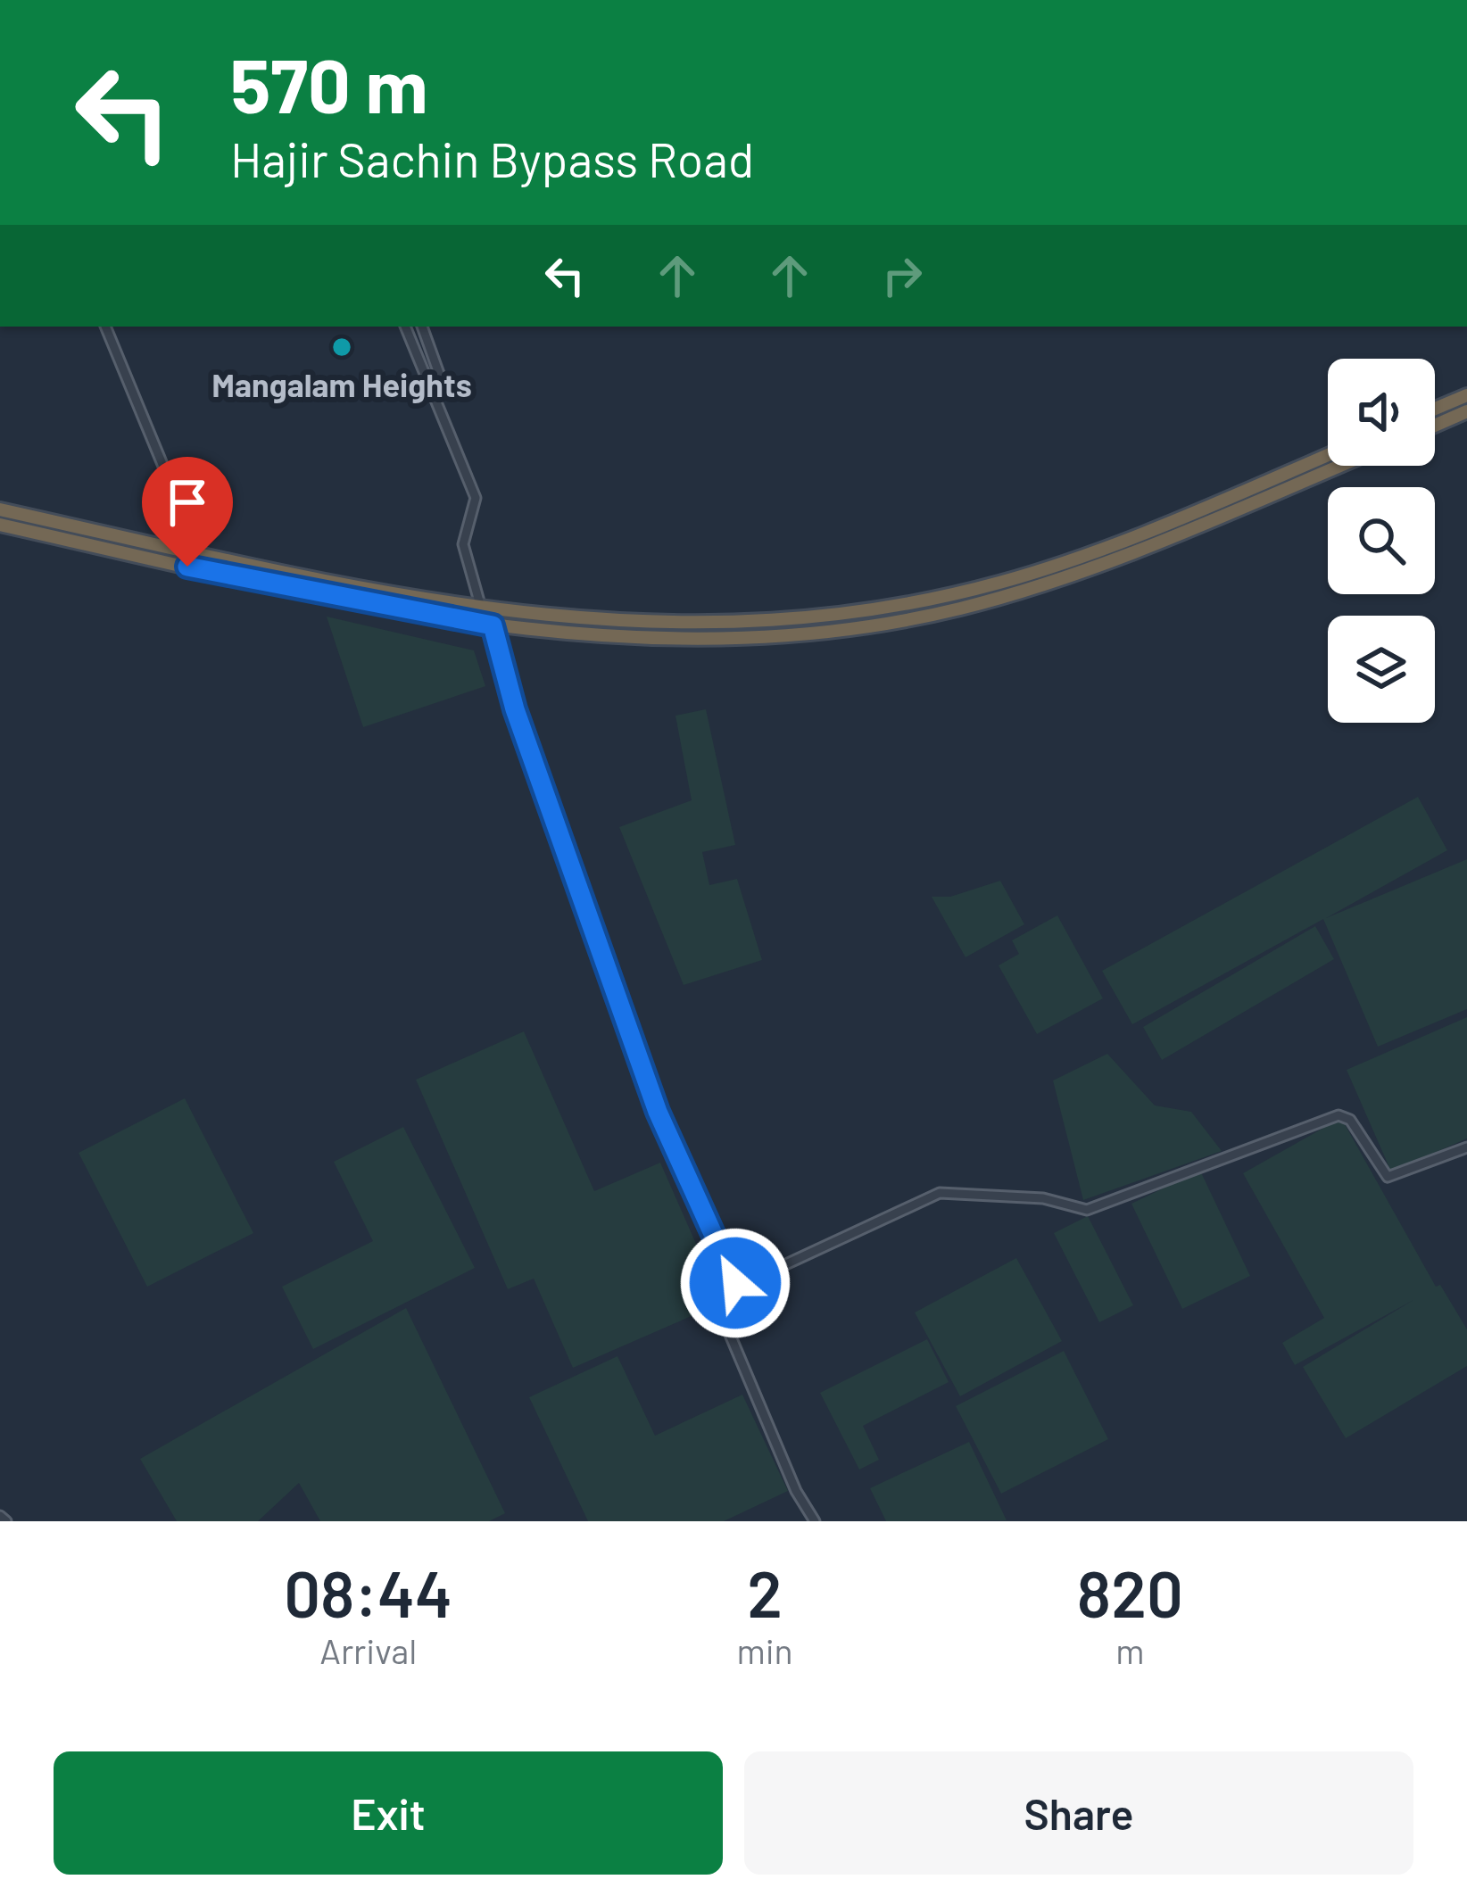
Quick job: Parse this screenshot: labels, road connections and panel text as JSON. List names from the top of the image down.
{
  "places": ["Mangalam Heights"],
  "page": {
    "turn": ["570 m", "Hajir Sachin Bypass Road"],
    "eta": [
      "08:44",
      "Arrival",
      "2",
      "min",
      "820",
      "m"
    ],
    "buttons": ["Exit", "Share"]
  }
}
